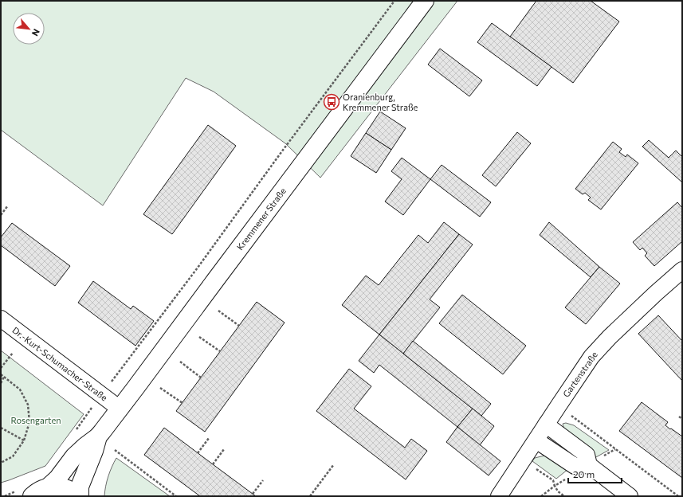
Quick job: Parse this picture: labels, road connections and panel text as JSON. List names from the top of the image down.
{
  "streets": {
    "main road": ["Kremmener Straße"],
    "street": ["Dr.-Kurt-Schumacher-Straße", "Gartenstraße"]
  },
  "crossings": [
    ["Kremmener Straße", "Dr.-Kurt-Schumacher-Straße"]
  ],
  "parks": ["Rosengarten"],
  "places": {
    "bus stop": ["Oranienburg, Kremmener Straße"]
  },
  "scale_bar": "20 m",
  "north": "bottom right"
}
